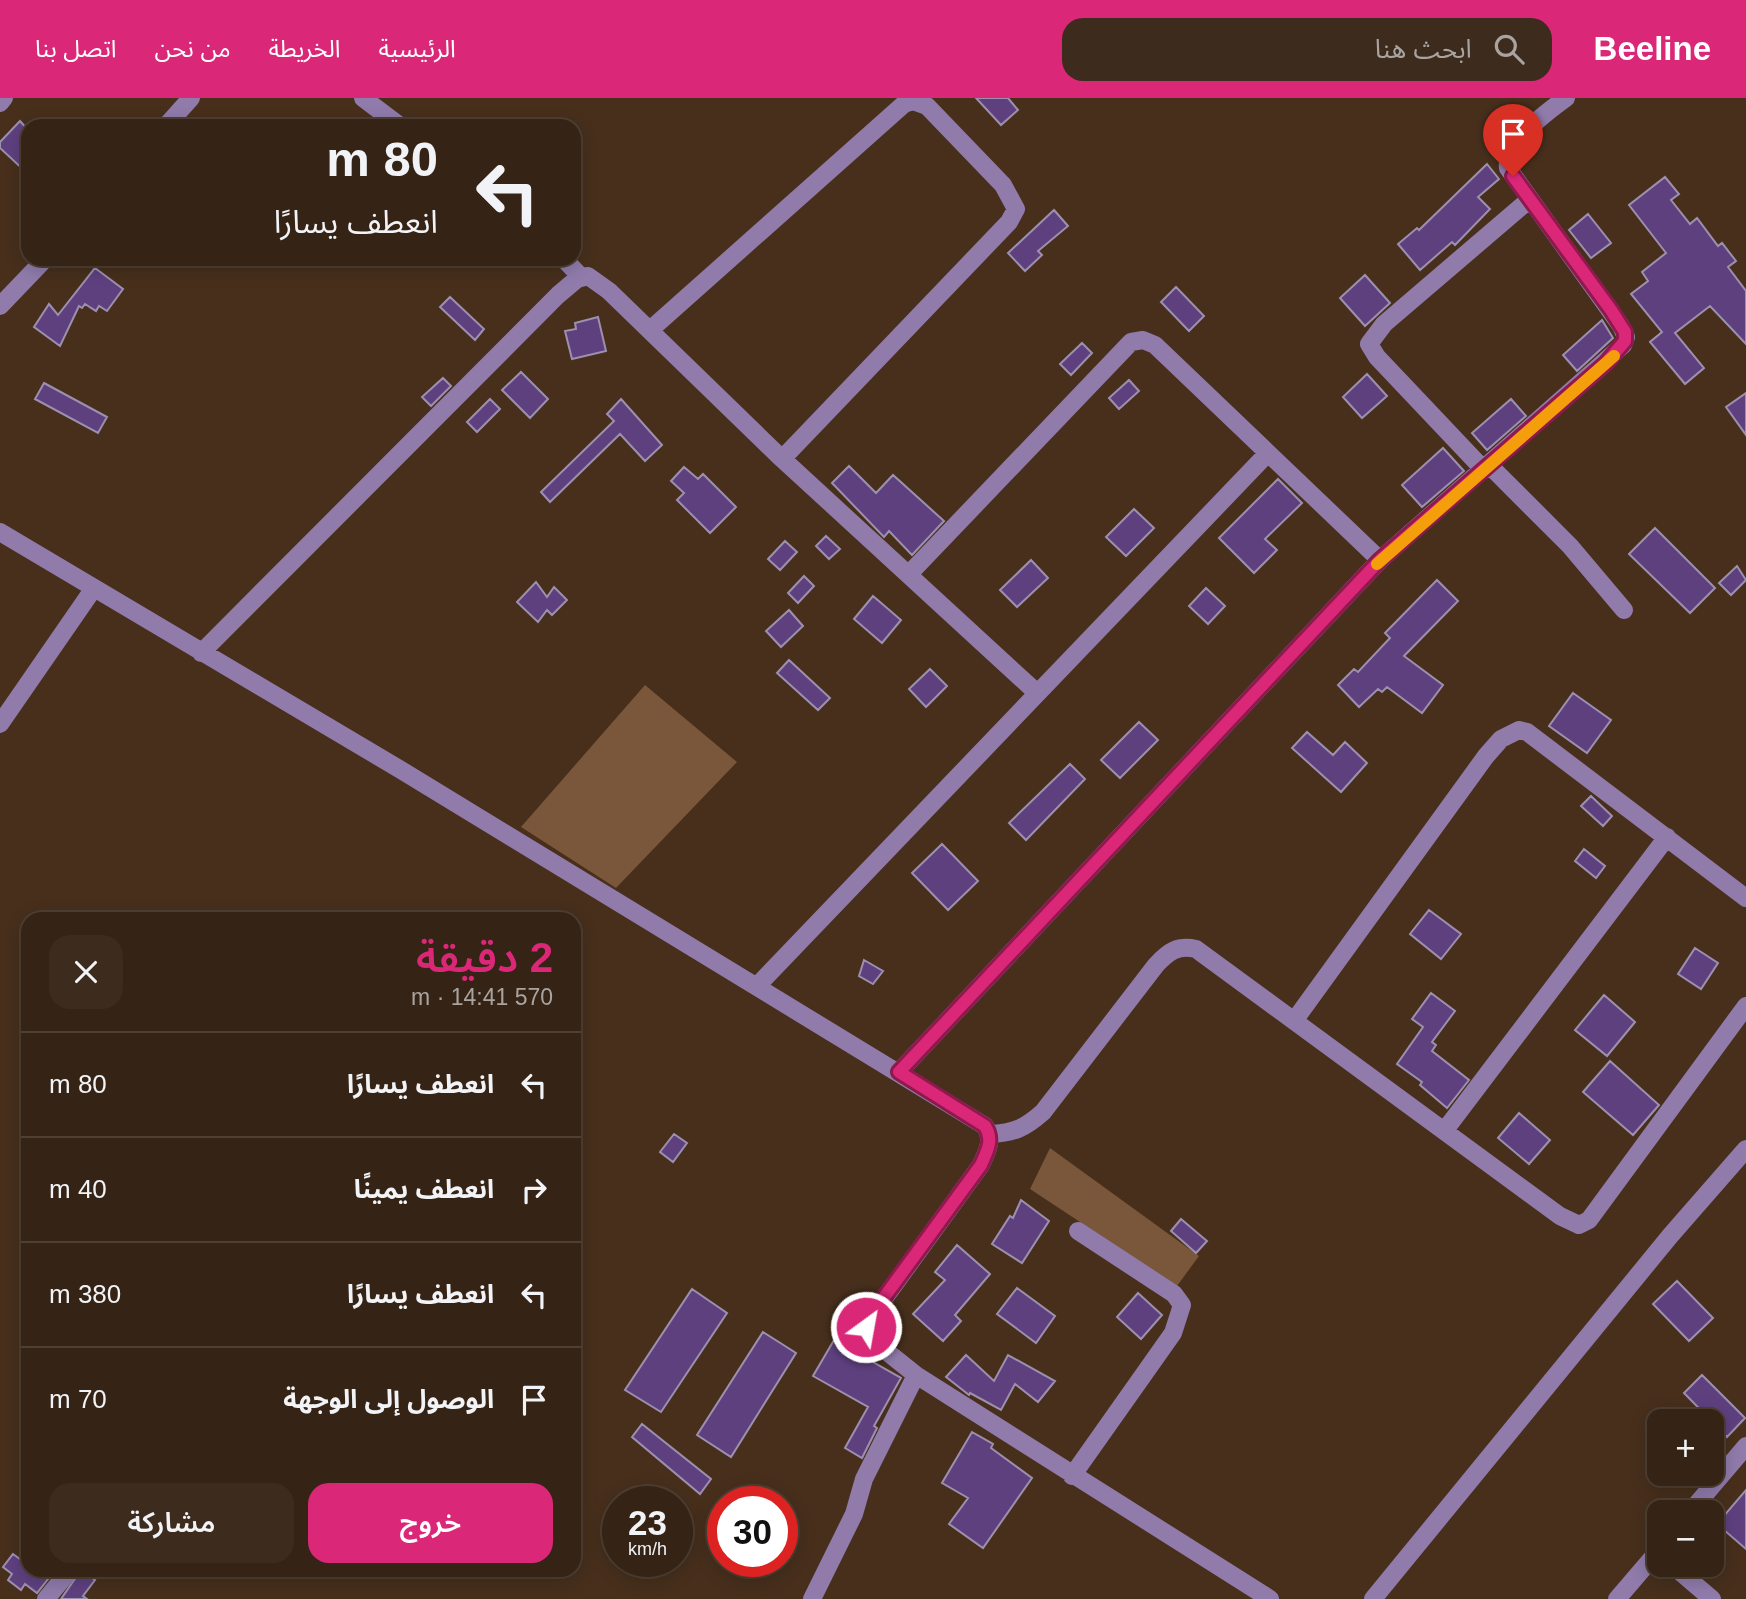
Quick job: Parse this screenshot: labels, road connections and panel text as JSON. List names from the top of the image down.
{
  "page": {
    "header": "Beeline",
    "search": "ابحث هنا",
    "nav": [
      "الرئيسية",
      "الخريطة",
      "من نحن",
      "اتصل بنا"
    ],
    "turn": ["80 m", "انعطف يسارًا"],
    "heading": ["2 دقيقة", "570 m · 14:41"],
    "list": [
      {
        "name": "انعطف يسارًا",
        "value": "80 m"
      },
      {
        "name": "انعطف يمينًا",
        "value": "40 m"
      },
      {
        "name": "انعطف يسارًا",
        "value": "380 m"
      },
      {
        "name": "الوصول إلى الوجهة",
        "value": "70 m"
      }
    ],
    "map_buttons": ["+", "−"],
    "buttons": ["خروج", "مشاركة"],
    "speed": "23 km/h",
    "limit": "30"
  }
}
